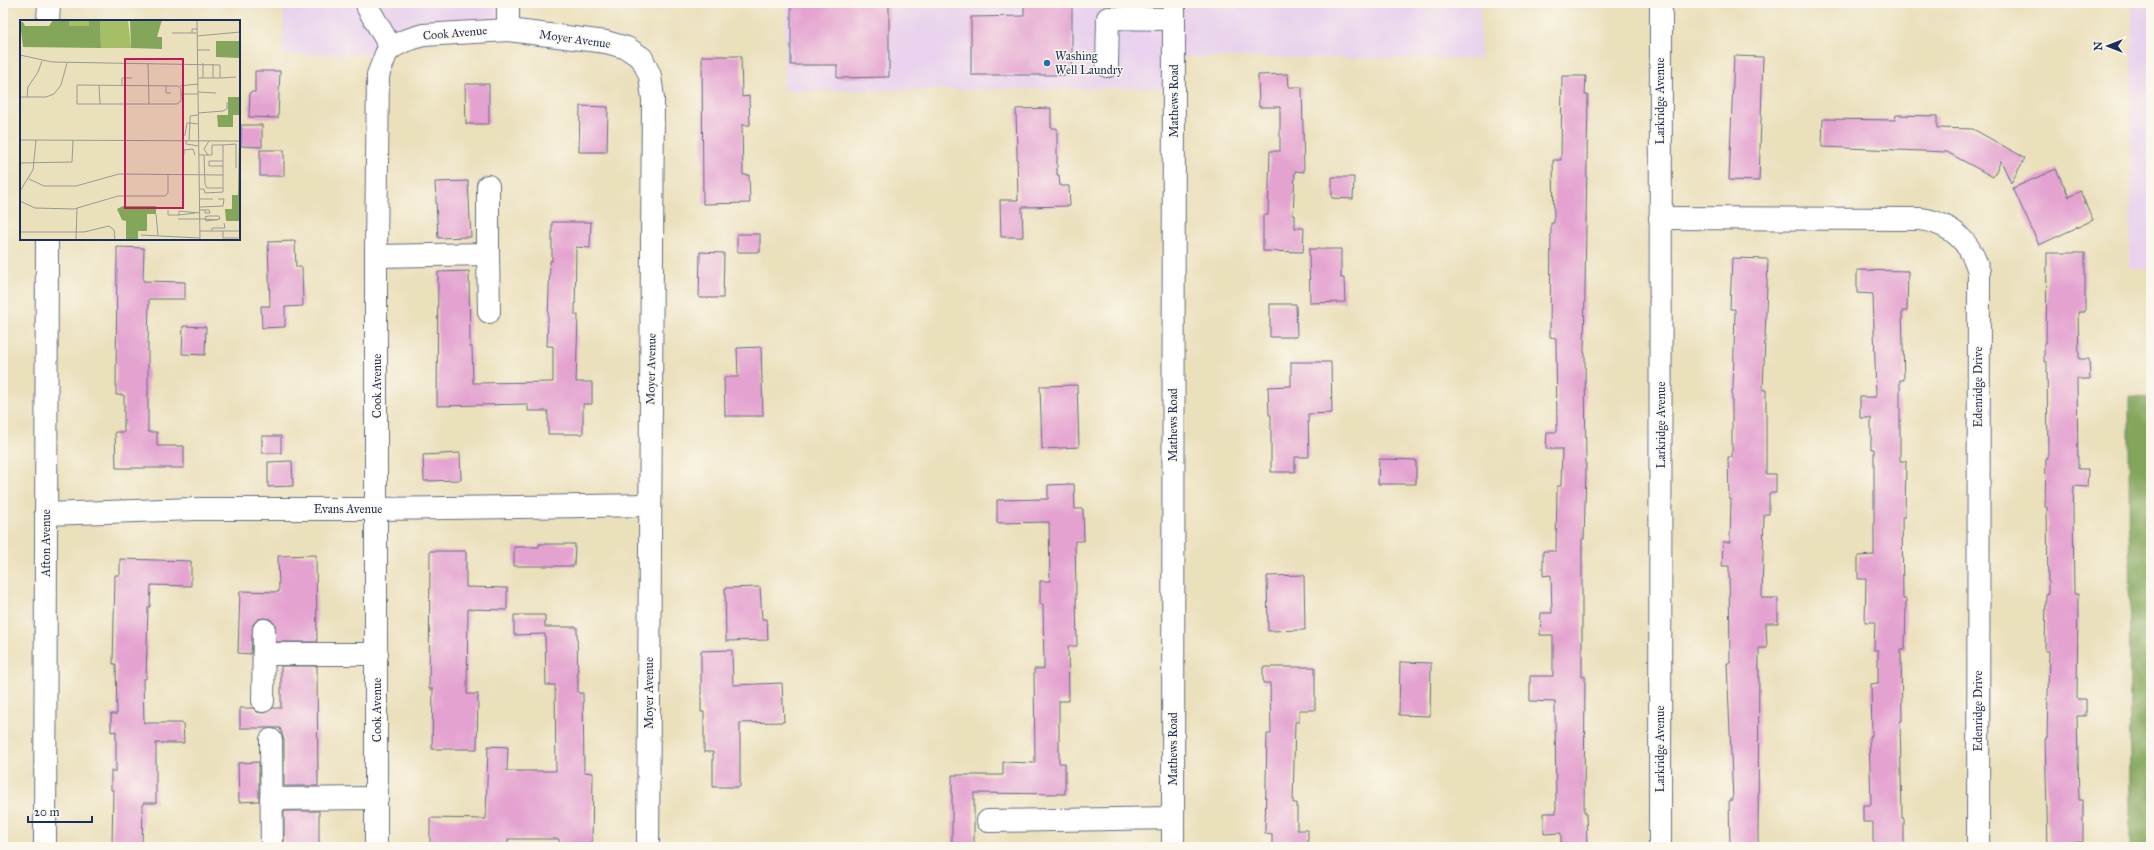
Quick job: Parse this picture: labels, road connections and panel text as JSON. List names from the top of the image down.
{
  "streets": {
    "street": [
      "Cook Avenue",
      "Moyer Avenue",
      "Mathews Road",
      "Larkridge Avenue",
      "Edenridge Drive",
      "Evans Avenue",
      "Afton Avenue"
    ]
  },
  "crossings": [
    ["Cook Avenue", "Moyer Avenue"],
    ["Cook Avenue", "Evans Avenue"],
    ["Moyer Avenue", "Evans Avenue"],
    ["Larkridge Avenue", "Edenridge Drive"],
    ["Evans Avenue", "Afton Avenue"]
  ],
  "places": ["Washing Well Laundry"],
  "scale_bar": "20 m",
  "north": "left"
}
